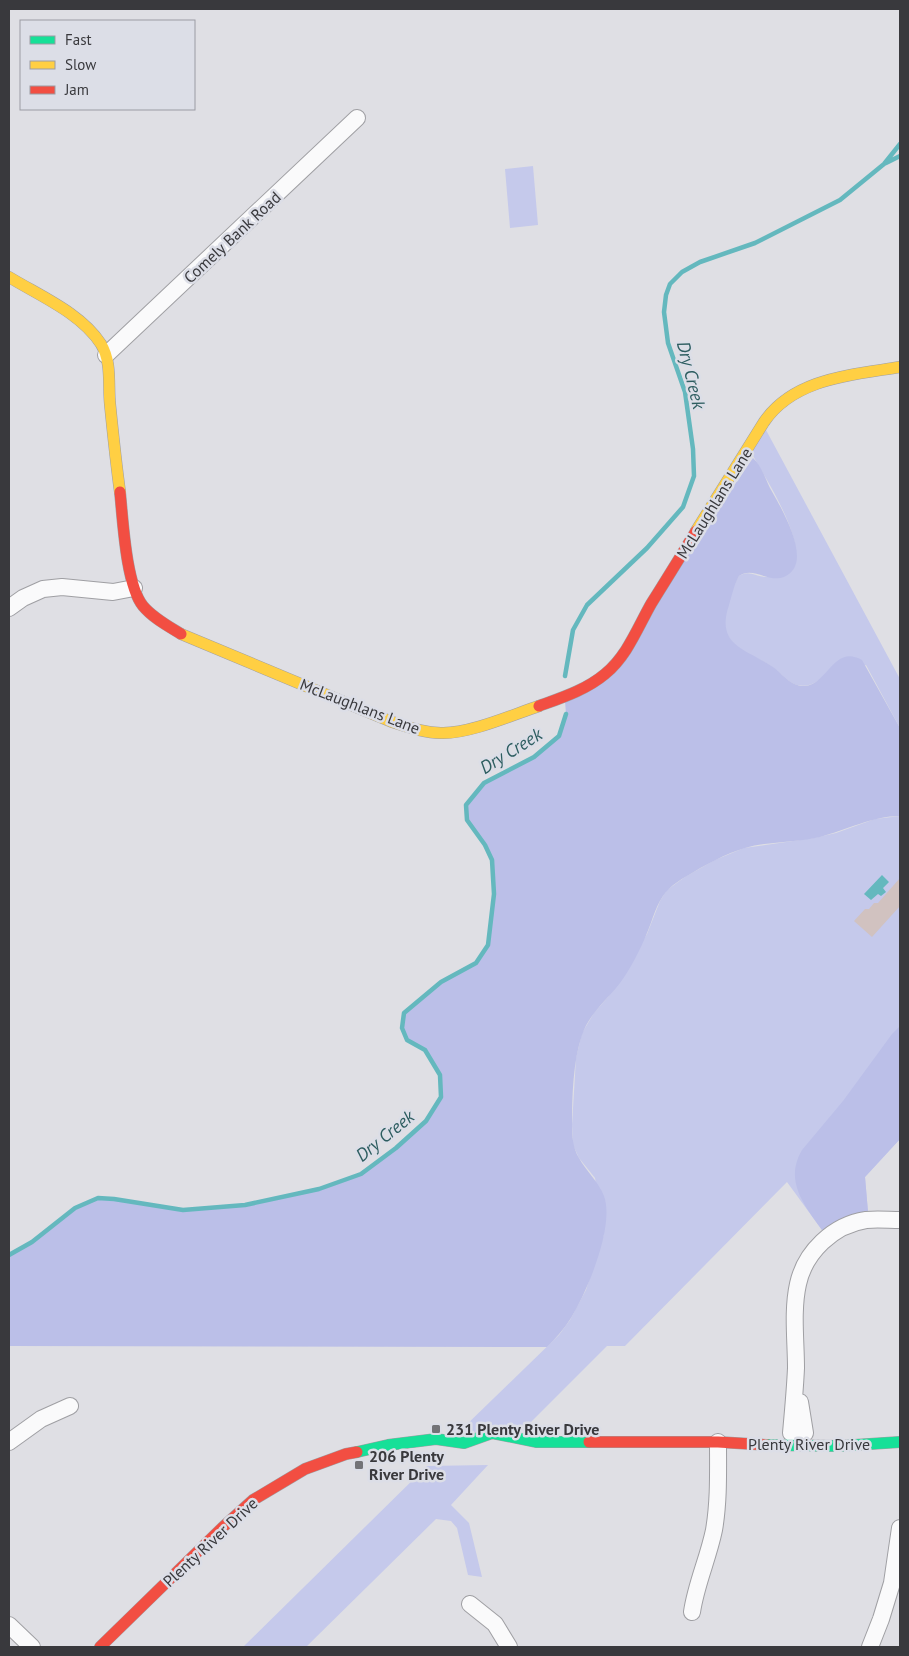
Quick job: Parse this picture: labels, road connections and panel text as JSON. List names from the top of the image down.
{
  "streets": {
    "street": ["Comely Bank Road", "McLaughlans Lane", "Plenty River Drive"]
  },
  "crossings": [
    ["Comely Bank Road", "McLaughlans Lane"]
  ],
  "water": ["Dry Creek"],
  "places": {
    "transit": ["231 Plenty River Drive", "206 Plenty River Drive"]
  },
  "legend": ["Fast", "Slow", "Jam"]
}
